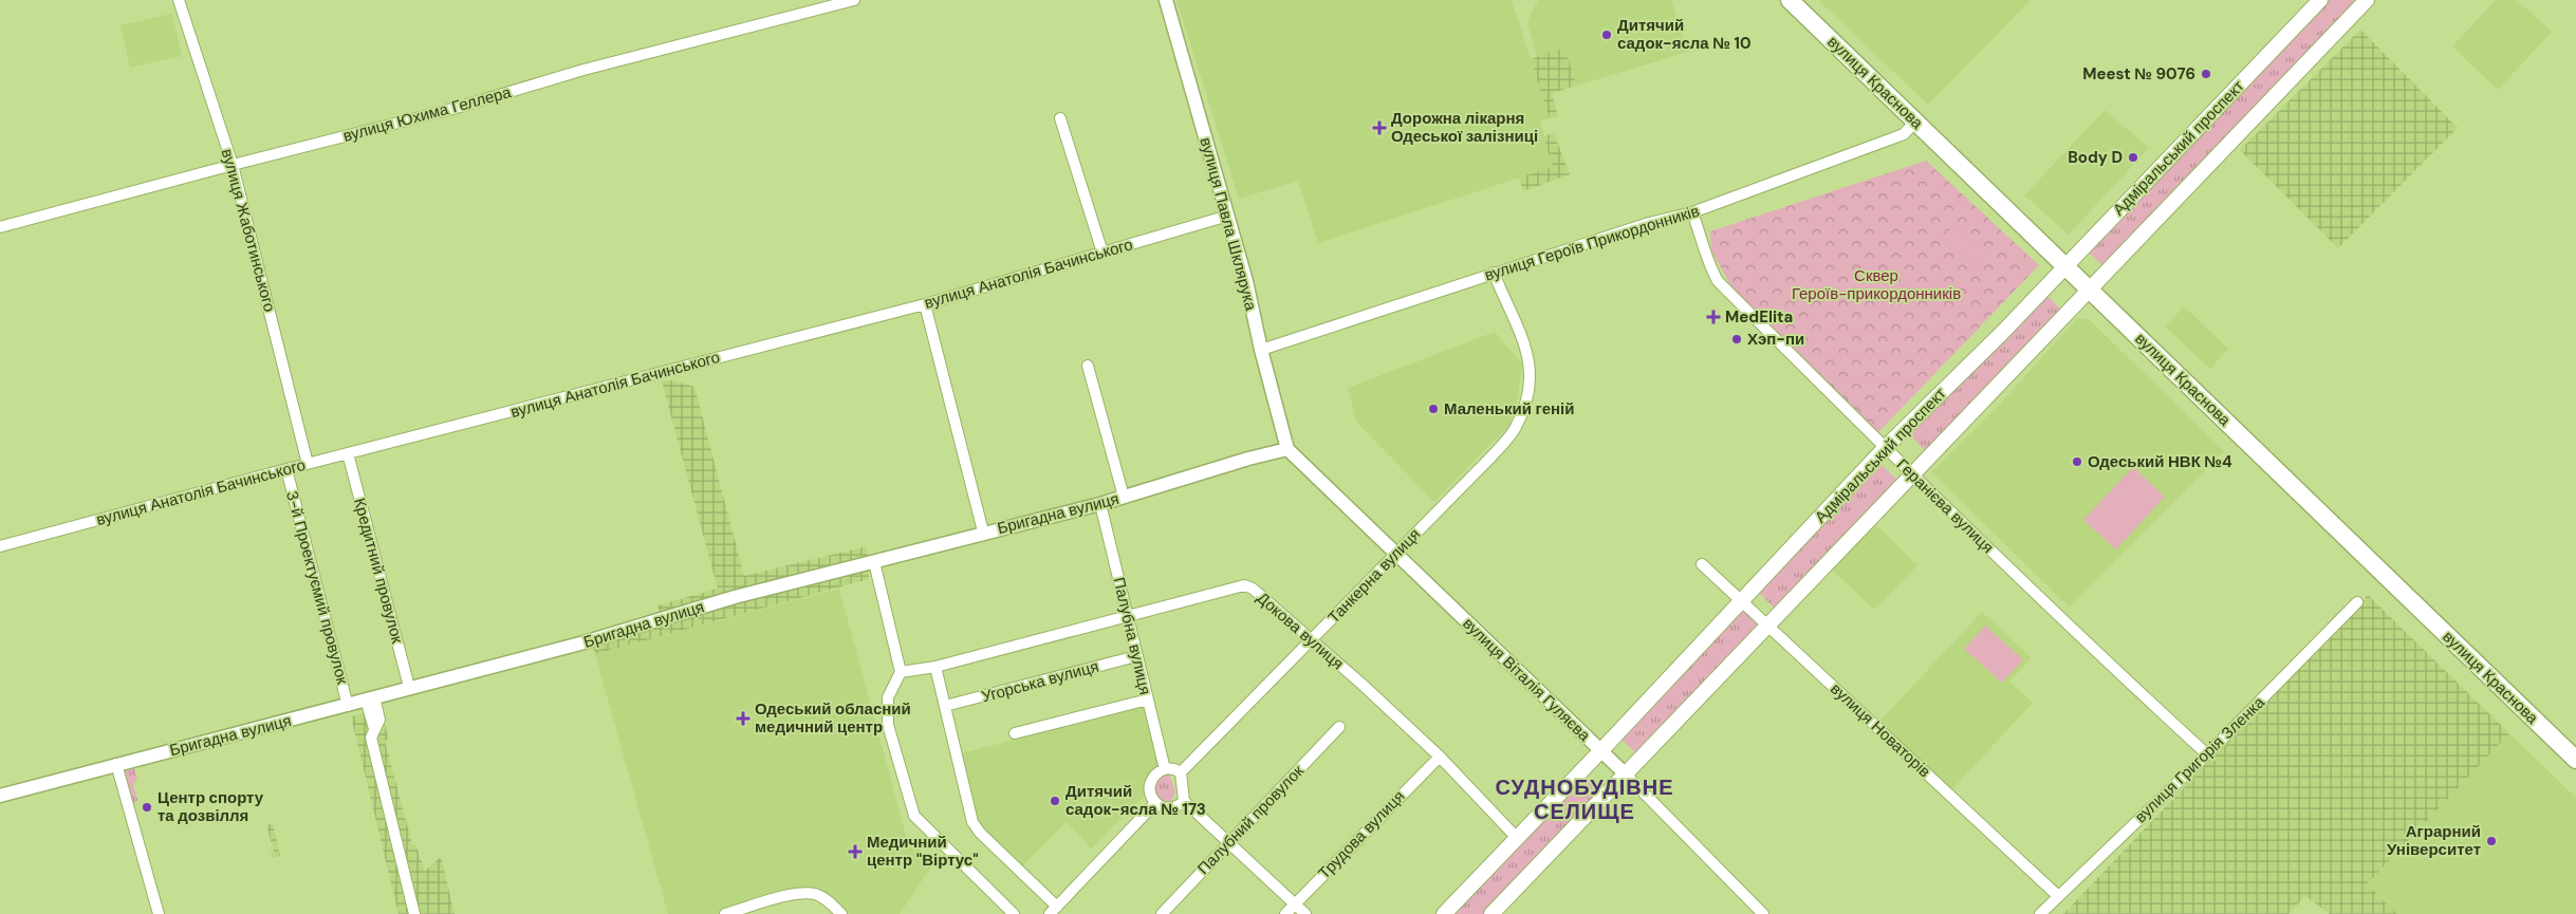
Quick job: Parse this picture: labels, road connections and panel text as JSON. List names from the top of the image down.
{
  "streets": {
    "main road": ["вулиця Краснова", "Адміральський проспект"],
    "street": [
      "вулиця Юхима Геллера",
      "вулиця Павла Шклярука",
      "вулиця Жаботинського",
      "вулиця Героїв Прикордонників",
      "вулиця Анатолія Бачинського",
      "Геранієва вулиця",
      "Бригадна вулиця",
      "Кредитний провулок",
      "Танкерна вулиця",
      "3-й Проектуємий провулок",
      "Докова вулиця",
      "Палубна вулиця",
      "вулиця Віталія Гуляєва",
      "Угорська вулиця",
      "вулиця Новаторів",
      "вулиця Григорія Зленка",
      "Палубний провулок",
      "Трудова вулиця"
    ]
  },
  "crossings": [
    ["вулиця Краснова", "Адміральський проспект"],
    ["вулиця Краснова", "вулиця Героїв Прикордонників"],
    ["вулиця Юхима Геллера", "вулиця Жаботинського"],
    ["Адміральський проспект", "Геранієва вулиця"],
    ["Адміральський проспект", "Докова вулиця"],
    ["Адміральський проспект", "вулиця Віталія Гуляєва"],
    ["Адміральський проспект", "вулиця Новаторів"],
    ["вулиця Павла Шклярука", "вулиця Героїв Прикордонників"],
    ["вулиця Павла Шклярука", "вулиця Анатолія Бачинського"],
    ["вулиця Павла Шклярука", "Бригадна вулиця"],
    ["вулиця Павла Шклярука", "вулиця Віталія Гуляєва"],
    ["вулиця Жаботинського", "вулиця Анатолія Бачинського"],
    ["вулиця Героїв Прикордонників", "Геранієва вулиця"],
    ["вулиця Героїв Прикордонників", "Танкерна вулиця"],
    ["вулиця Анатолія Бачинського", "Кредитний провулок"],
    ["вулиця Анатолія Бачинського", "3-й Проектуємий провулок"],
    ["Геранієва вулиця", "вулиця Григорія Зленка"],
    ["Бригадна вулиця", "Кредитний провулок"],
    ["Бригадна вулиця", "3-й Проектуємий провулок"],
    ["Бригадна вулиця", "Палубна вулиця"],
    ["Бригадна вулиця", "вулиця Віталія Гуляєва"],
    ["Танкерна вулиця", "Докова вулиця"],
    ["Танкерна вулиця", "Палубна вулиця"],
    ["Танкерна вулиця", "вулиця Віталія Гуляєва"],
    ["Докова вулиця", "Палубна вулиця"],
    ["Докова вулиця", "Трудова вулиця"],
    ["Палубна вулиця", "Угорська вулиця"],
    ["вулиця Новаторів", "вулиця Григорія Зленка"]
  ],
  "districts": ["СУДНОБУДІВНЕ СЕЛИЩЕ"],
  "parks": ["Сквер Героїв-прикордонників"],
  "places": {
    "other": [
      "Дитячий садок-ясла № 10",
      "Meest № 9076",
      "Body D",
      "Хэп-пи",
      "Маленький геній",
      "Одеський НВК №4",
      "Дитячий садок-ясла № 173",
      "Центр спорту та дозвілля",
      "Аграрний Університет"
    ],
    "health": [
      "Дорожна лікарня Одеської залізниці",
      "MedElita",
      "Одеський обласний медичний центр",
      "Медичний центр \"Віртус\""
    ]
  }
}
